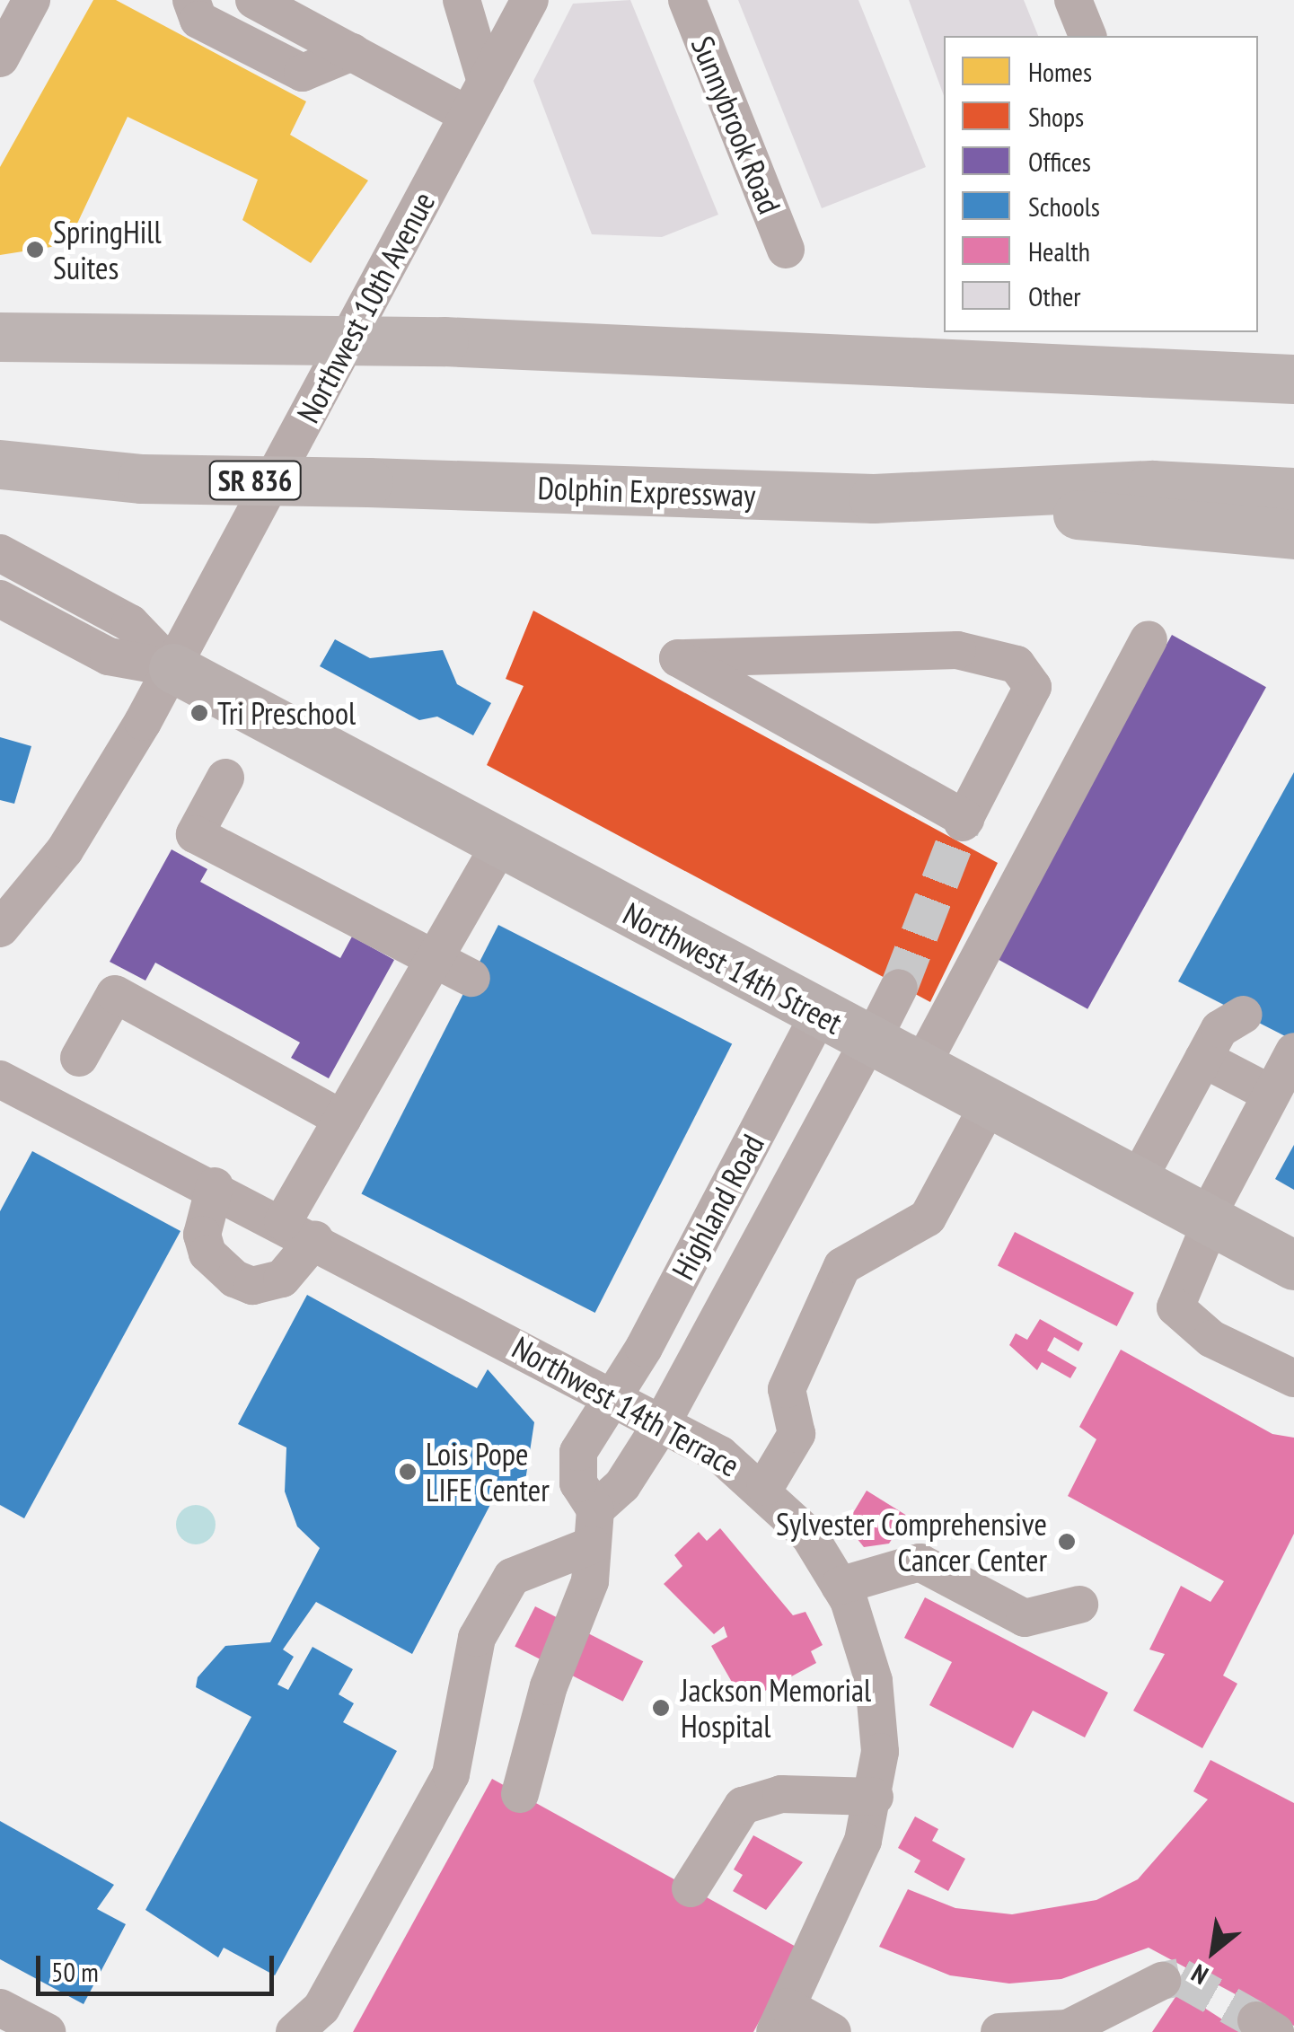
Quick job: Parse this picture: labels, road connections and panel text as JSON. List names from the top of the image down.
{
  "streets": {
    "highway": ["SR 836", "Dolphin Expressway"],
    "main road": ["Northwest 14th Street"],
    "street": [
      "Sunnybrook Road",
      "Northwest 10th Avenue",
      "Highland Road",
      "Northwest 14th Terrace"
    ]
  },
  "crossings": [
    ["Northwest 10th Avenue", "Northwest 14th Street"],
    ["Northwest 14th Street", "Highland Road"],
    ["Highland Road", "Northwest 14th Terrace"]
  ],
  "places": [
    "SpringHill Suites",
    "Tri Preschool",
    "Lois Pope LIFE Center",
    "Sylvester Comprehensive Cancer Center",
    "Jackson Memorial Hospital"
  ],
  "legend": [
    "Homes",
    "Shops",
    "Offices",
    "Schools",
    "Health",
    "Other"
  ],
  "scale_bar": "50 m",
  "north": "bottom left"
}
